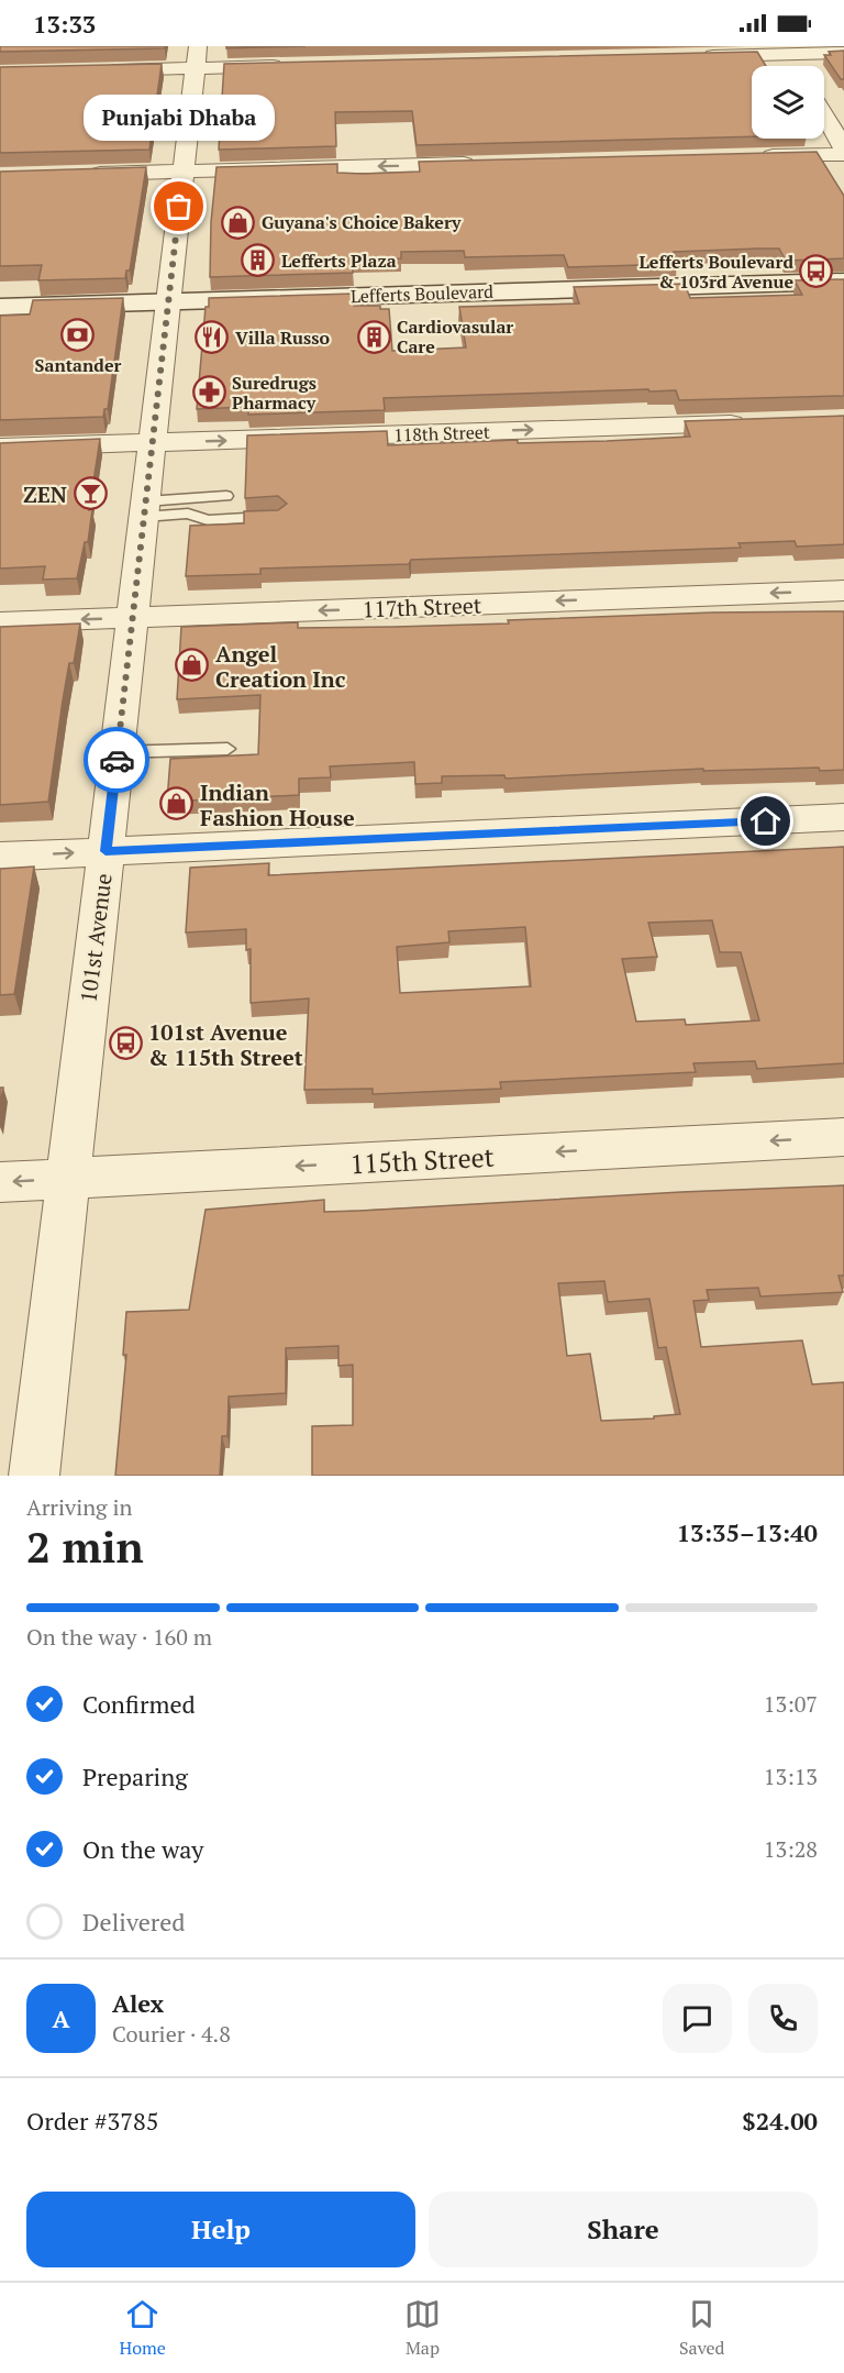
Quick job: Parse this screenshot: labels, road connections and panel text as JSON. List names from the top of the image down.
{
  "streets": {
    "street": [
      "Lefferts Boulevard",
      "118th Street",
      "117th Street",
      "101st Avenue",
      "115th Street"
    ]
  },
  "crossings": [
    ["Lefferts Boulevard", "101st Avenue"],
    ["118th Street", "101st Avenue"],
    ["117th Street", "101st Avenue"],
    ["101st Avenue", "115th Street"]
  ],
  "one_way": ["115th Street"],
  "places": {
    "other": ["Punjabi Dhaba"],
    "shop": ["Guyana's Choice Bakery", "Angel Creation Inc", "Indian Fashion House"],
    "building": ["Lefferts Plaza", "Cardiovasular Care"],
    "bus stop": ["Lefferts Boulevard & 103rd Avenue", "101st Avenue & 115th Street"],
    "bank": ["Santander"],
    "restaurant": ["Villa Russo"],
    "pharmacy": ["Suredrugs Pharmacy"],
    "bar": ["ZEN"]
  },
  "page": {
    "status": "13:33",
    "bubble": "Punjabi Dhaba",
    "heading": ["2 min", "Arriving in", "13:35–13:40"],
    "panel": [
      "Alex",
      "Courier · 4.8",
      "Order #3785",
      "$24.00"
    ],
    "bar": "On the way · 160 m",
    "list": [
      ["Confirmed", "13:07"],
      ["Preparing", "13:13"],
      ["On the way", "13:28"],
      "Delivered"
    ],
    "round": "A",
    "buttons": ["Help", "Share"],
    "tabs": ["Home", "Map", "Saved"]
  }
}
